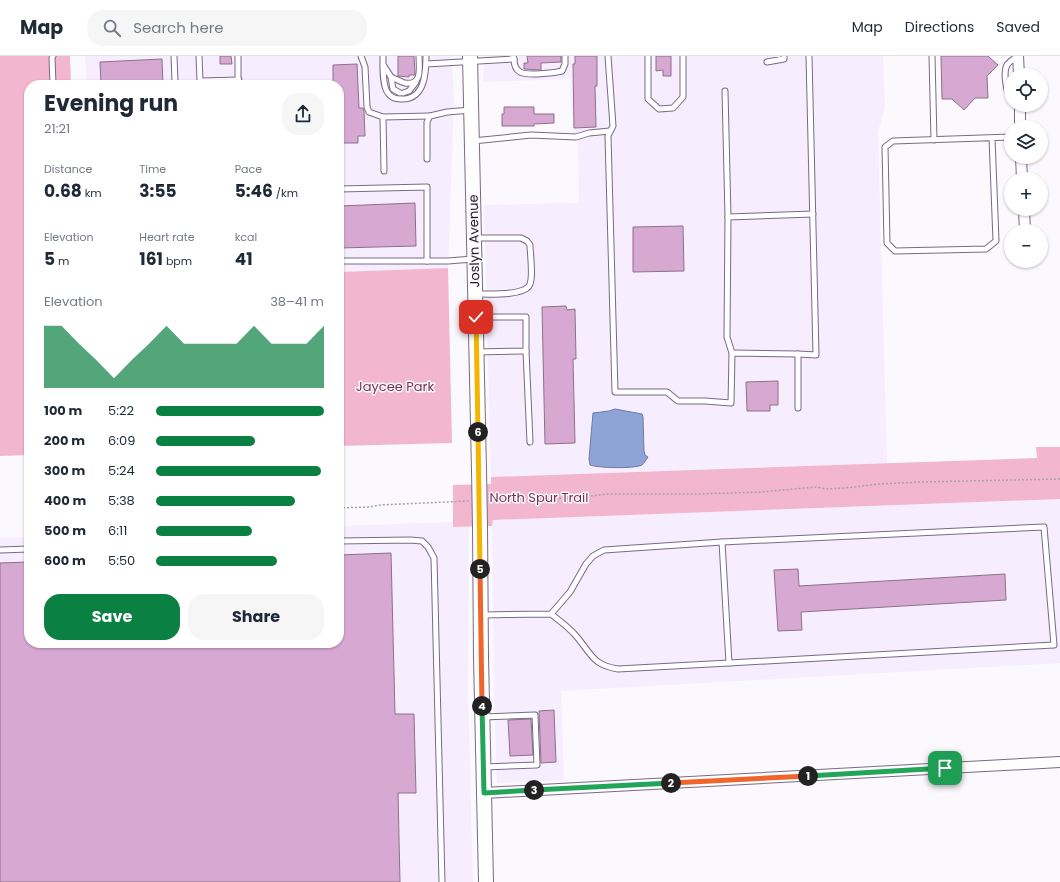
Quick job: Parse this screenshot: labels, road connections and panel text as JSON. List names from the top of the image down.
{
  "streets": {
    "main road": ["Joslyn Avenue"]
  },
  "parks": ["Jaycee Park", "North Spur Trail"],
  "page": {
    "header": "Map",
    "search": "Search here",
    "nav": ["Map", "Directions", "Saved"],
    "map_buttons": ["+", "−"],
    "heading": ["Evening run", "21:21"],
    "stats": [
      ["Distance", "0.68 km"],
      ["Time", "3:55"],
      ["Pace", "5:46 /km"],
      ["Elevation", "5 m"],
      ["Heart rate", "161 bpm"],
      ["kcal", "41"]
    ],
    "chart": ["Elevation", "38–41 m"],
    "list": [
      {
        "name": "100 m",
        "note": "5:22"
      },
      {
        "name": "200 m",
        "note": "6:09"
      },
      {
        "name": "300 m",
        "note": "5:24"
      },
      {
        "name": "400 m",
        "note": "5:38"
      },
      {
        "name": "500 m",
        "note": "6:11"
      },
      {
        "name": "600 m",
        "note": "5:50"
      }
    ],
    "pins": [
      "6",
      "5",
      "4",
      "1",
      "2",
      "3"
    ],
    "buttons": ["Save", "Share"]
  }
}
